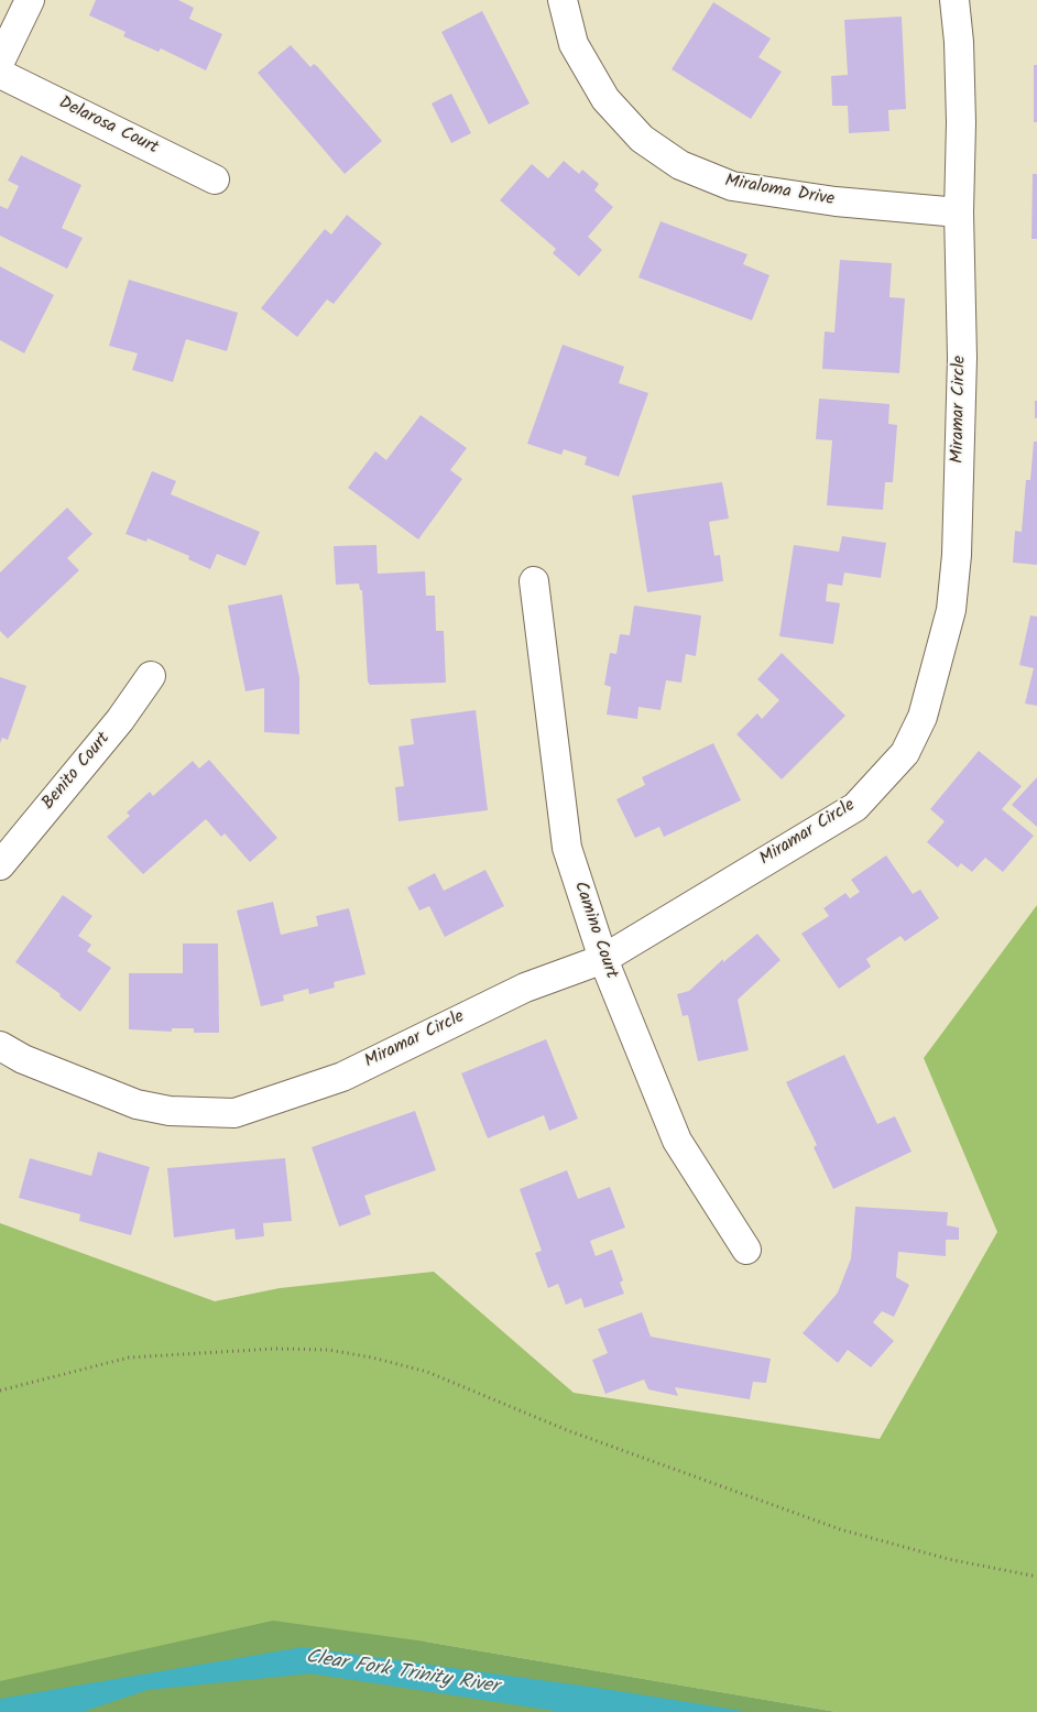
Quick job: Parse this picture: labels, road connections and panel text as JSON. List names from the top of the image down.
{
  "streets": {
    "street": [
      "Delarosa Court",
      "Miraloma Drive",
      "Miramar Circle",
      "Benito Court",
      "Camino Court"
    ]
  },
  "crossings": [
    ["Miraloma Drive", "Miramar Circle"],
    ["Miramar Circle", "Camino Court"]
  ],
  "water": ["Clear Fork Trinity River"]
}
